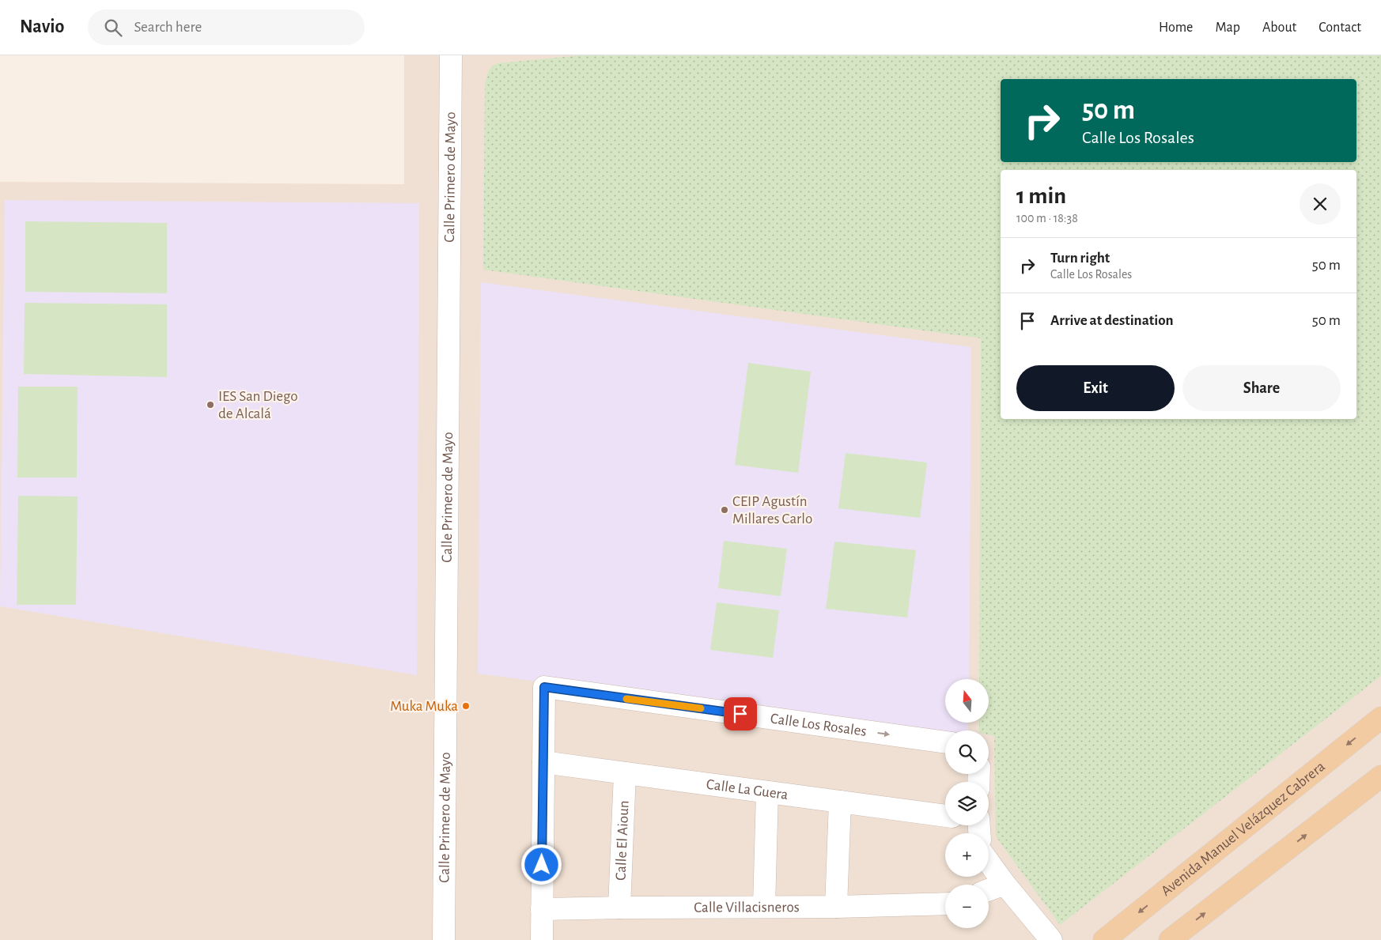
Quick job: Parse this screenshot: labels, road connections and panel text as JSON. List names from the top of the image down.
{
  "streets": {
    "main road": ["Avenida Manuel Velázquez Cabrera"],
    "street": [
      "Calle Primero de Mayo",
      "Calle Los Rosales",
      "Calle La Guera",
      "Calle El Aioun",
      "Calle Villacisneros"
    ]
  },
  "crossings": [
    ["Calle Los Rosales", "Calle La Guera"],
    ["Calle La Guera", "Calle El Aioun"],
    ["Calle El Aioun", "Calle Villacisneros"]
  ],
  "one_way": ["Calle Los Rosales"],
  "places": ["IES San Diego de Alcalá", "CEIP Agustín Millares Carlo", "Muka Muka"],
  "north": "top",
  "page": {
    "header": "Navio",
    "search": "Search here",
    "nav": [
      "Home",
      "Map",
      "About",
      "Contact"
    ],
    "turn": ["50 m", "Calle Los Rosales"],
    "heading": ["1 min", "100 m · 18:38"],
    "list": [
      {
        "name": "Turn right",
        "note": "Calle Los Rosales",
        "value": "50 m"
      },
      {
        "name": "Arrive at destination",
        "value": "50 m"
      }
    ],
    "buttons": ["Exit", "Share"],
    "map_buttons": ["+", "−"]
  }
}
